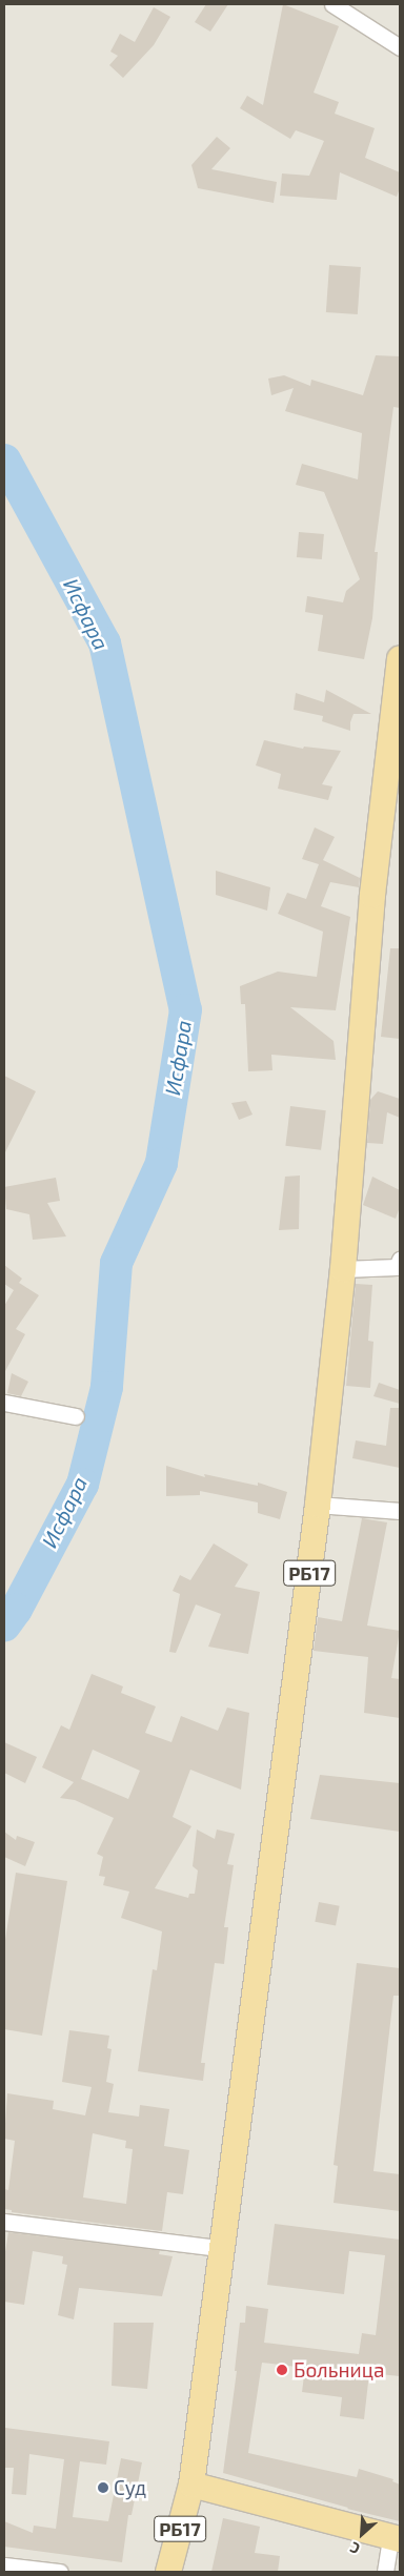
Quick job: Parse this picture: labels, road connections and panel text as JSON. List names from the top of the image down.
{
  "streets": {
    "main road": ["РБ17"]
  },
  "water": ["Исфара"],
  "places": ["Больница", "Суд"],
  "north": "bottom left"
}
